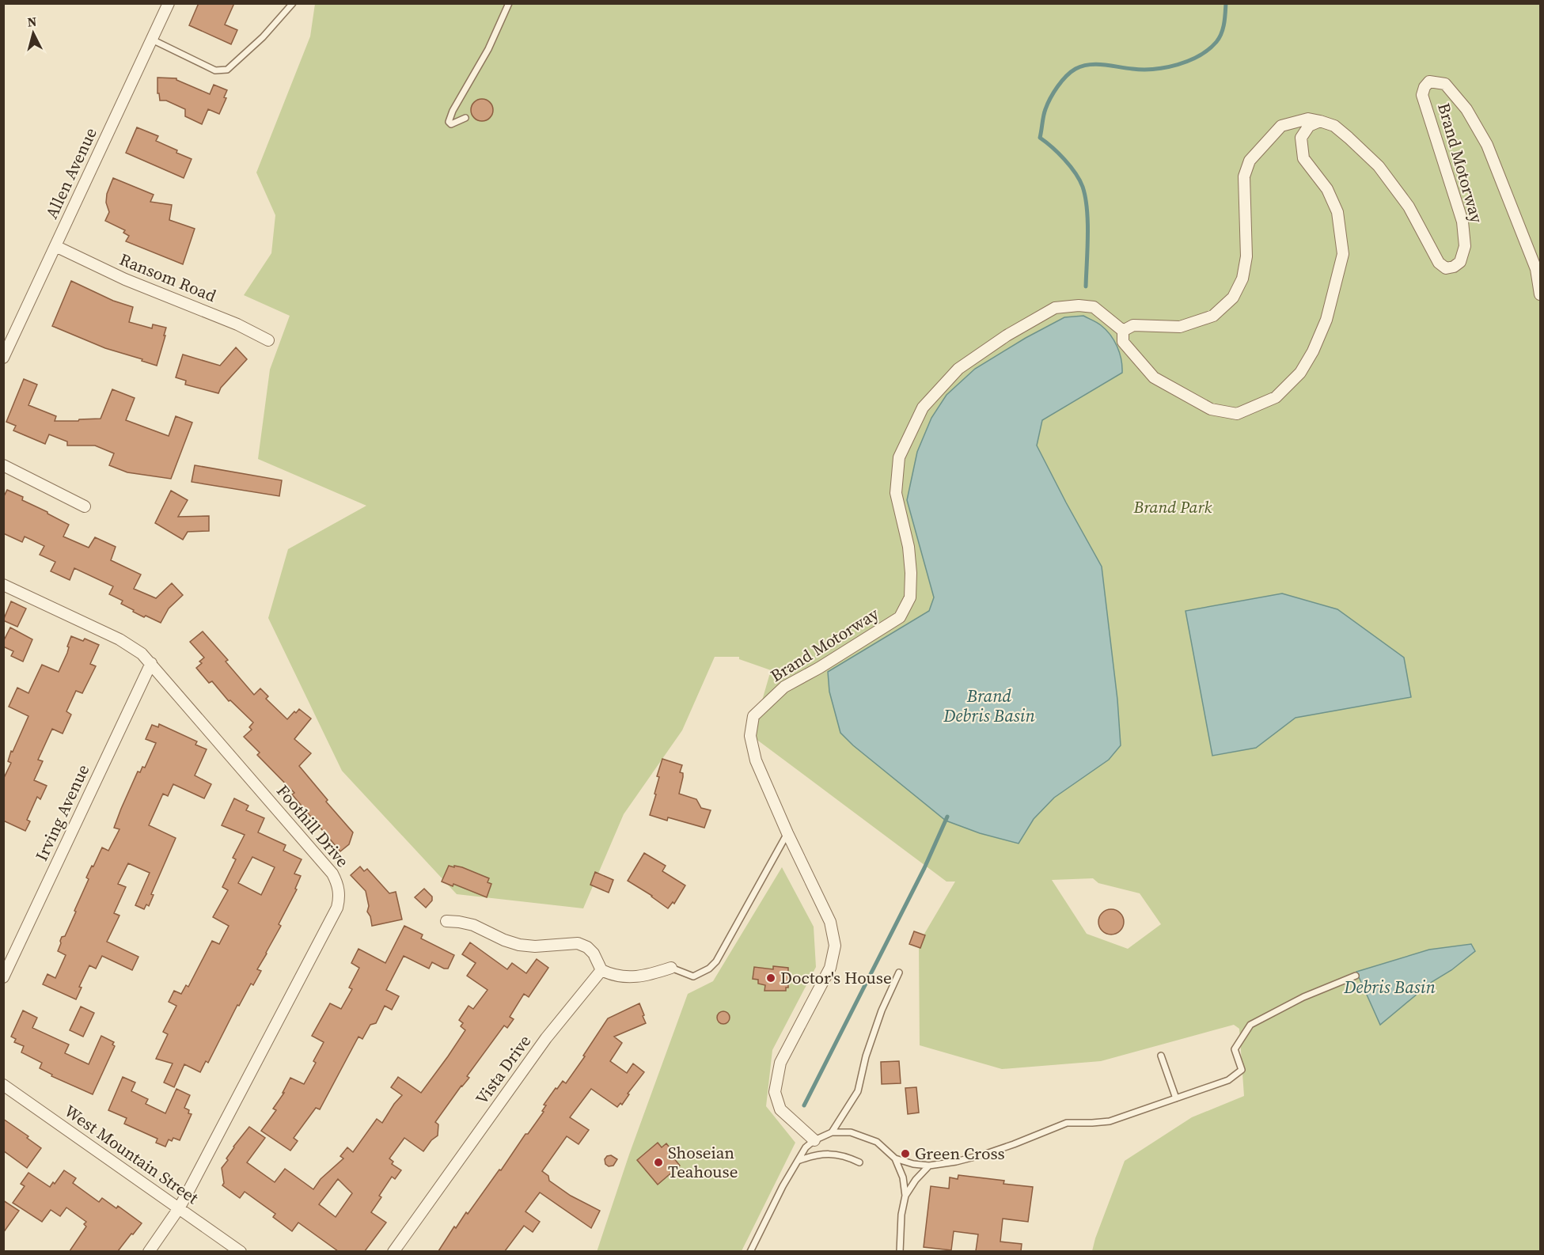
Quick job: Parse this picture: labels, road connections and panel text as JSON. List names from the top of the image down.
{
  "streets": {
    "street": [
      "Brand Motorway",
      "Allen Avenue",
      "Ransom Road",
      "Irving Avenue",
      "Foothill Drive",
      "Vista Drive",
      "West Mountain Street"
    ]
  },
  "crossings": [
    ["Allen Avenue", "Ransom Road"],
    ["Irving Avenue", "Foothill Drive"],
    ["Foothill Drive", "West Mountain Street"]
  ],
  "water": ["Brand Debris Basin", "Debris Basin"],
  "parks": ["Brand Park"],
  "places": ["Doctor's House", "Green Cross", "Shoseian Teahouse"],
  "north": "top"
}
